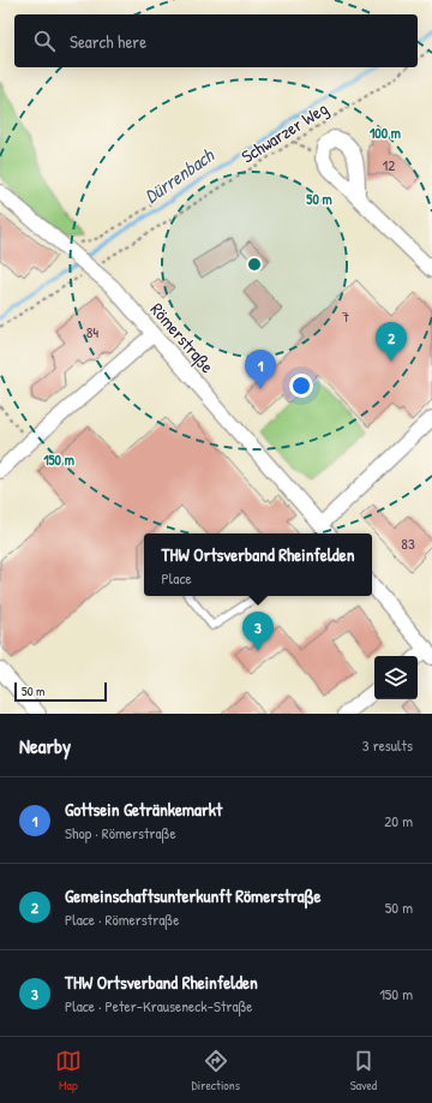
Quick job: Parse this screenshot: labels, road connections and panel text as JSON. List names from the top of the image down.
{
  "streets": {
    "street": ["Römerstraße"],
    "path": ["Schwarzer Weg"]
  },
  "crossings": [
    ["Schwarzer Weg", "Römerstraße"]
  ],
  "water": ["Dürrenbach"],
  "house_numbers": [
    "12",
    "7",
    "84",
    "83"
  ],
  "scale_bar": "50 m",
  "page": {
    "search": "Search here",
    "pins": ["2", "1", "3"],
    "popup": ["THW Ortsverband Rheinfelden", "Place"],
    "scale": "50 m",
    "heading": ["Nearby", "3 results"],
    "list": [
      {
        "mark": "1",
        "name": "Gottsein Getränkemarkt",
        "note": "Shop · Römerstraße",
        "value": "20 m"
      },
      {
        "mark": "2",
        "name": "Gemeinschaftsunterkunft Römerstraße",
        "note": "Place · Römerstraße",
        "value": "50 m"
      },
      {
        "mark": "3",
        "name": "THW Ortsverband Rheinfelden",
        "note": "Place · Peter-Krauseneck-Straße",
        "value": "150 m"
      }
    ],
    "nav": ["Map", "Directions", "Saved"]
  },
  "rings": ["100 m", "50 m", "150 m"]
}
